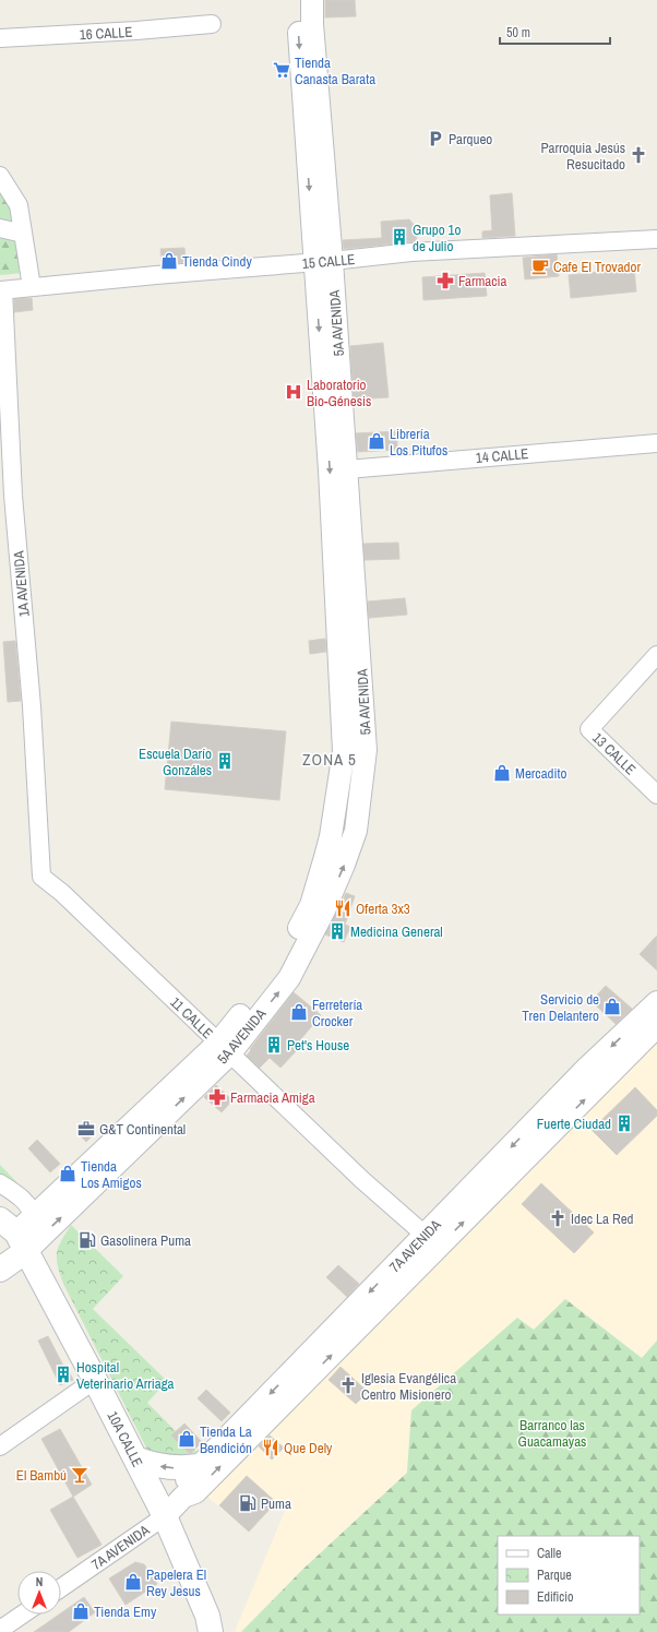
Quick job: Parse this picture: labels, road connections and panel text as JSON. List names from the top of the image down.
{
  "streets": {
    "main road": ["5A AVENIDA", "10A CALLE"],
    "street": [
      "16 CALLE",
      "15 CALLE",
      "14 CALLE",
      "1A AVENIDA",
      "13 CALLE",
      "11 CALLE",
      "7A AVENIDA"
    ]
  },
  "crossings": [
    ["15 CALLE", "5A AVENIDA"],
    ["15 CALLE", "1A AVENIDA"],
    ["5A AVENIDA", "14 CALLE"],
    ["5A AVENIDA", "11 CALLE"],
    ["5A AVENIDA", "10A CALLE"],
    ["1A AVENIDA", "11 CALLE"],
    ["11 CALLE", "7A AVENIDA"],
    ["7A AVENIDA", "10A CALLE"]
  ],
  "districts": ["ZONA 5"],
  "parks": ["Barranco las Guacamayas"],
  "places": {
    "supermarket": ["Tienda Canasta Barata"],
    "parking": ["Parqueo"],
    "church": ["Parroquia Jesús Resucitado", "Idec La Red", "Iglesia Evangélica Centro Misionero"],
    "building": [
      "Grupo 1o de Julio",
      "Escuela Darío Gonzáles",
      "Medicina General",
      "Pet's House",
      "Fuerte Ciudad",
      "Hospital Veterinario Arriaga"
    ],
    "shop": [
      "Tienda Cindy",
      "Librería Los Pitufos",
      "Mercadito",
      "Servicio de Tren Delantero",
      "Ferretería Crocker",
      "Tienda Los Amigos",
      "Tienda La Bendición",
      "Papelera El Rey Jesus",
      "Tienda Emy"
    ],
    "cafe": ["Cafe El Trovador"],
    "pharmacy": ["Farmacia", "Farmacia Amiga"],
    "hospital": ["Laboratorio Bio-Génesis"],
    "restaurant": ["Oferta 3x3", "Que Dely"],
    "office": ["G&T Continental"],
    "fuel station": ["Gasolinera Puma", "Puma"],
    "bar": ["El Bambú"]
  },
  "legend": ["Calle", "Parque", "Edificio"],
  "scale_bar": "50 m",
  "north": "top"
}
